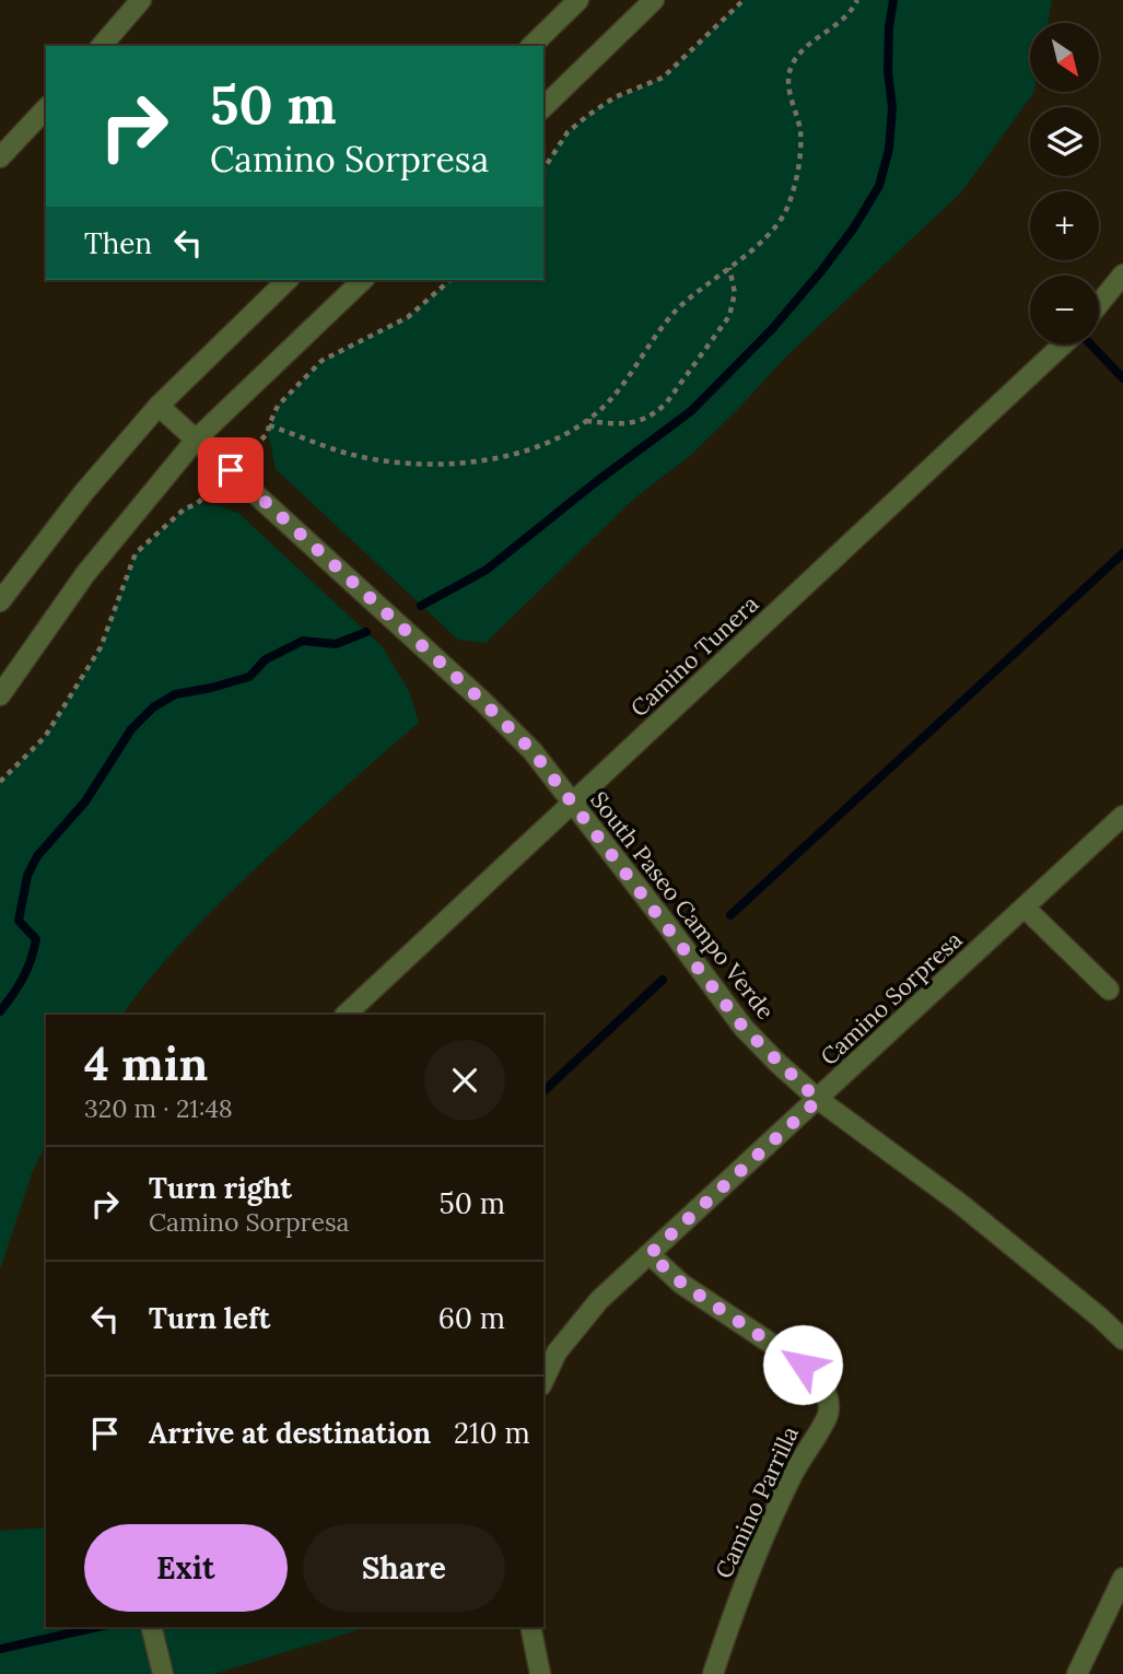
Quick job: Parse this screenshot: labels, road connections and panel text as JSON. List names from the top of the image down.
{
  "streets": {
    "street": [
      "Camino Tunera",
      "South Paseo Campo Verde",
      "Camino Sorpresa",
      "Camino Parrilla"
    ]
  },
  "crossings": [
    ["Camino Tunera", "South Paseo Campo Verde"],
    ["South Paseo Campo Verde", "Camino Sorpresa"],
    ["Camino Sorpresa", "Camino Parrilla"]
  ],
  "north": "bottom right",
  "page": {
    "map_buttons": ["+", "−"],
    "turn": ["50 m", "Camino Sorpresa"],
    "then": "Then",
    "heading": ["4 min", "320 m · 21:48"],
    "list": [
      {
        "name": "Turn right",
        "note": "Camino Sorpresa",
        "value": "50 m"
      },
      {
        "name": "Turn left",
        "value": "60 m"
      },
      {
        "name": "Arrive at destination",
        "value": "210 m"
      }
    ],
    "buttons": ["Exit", "Share"]
  }
}
